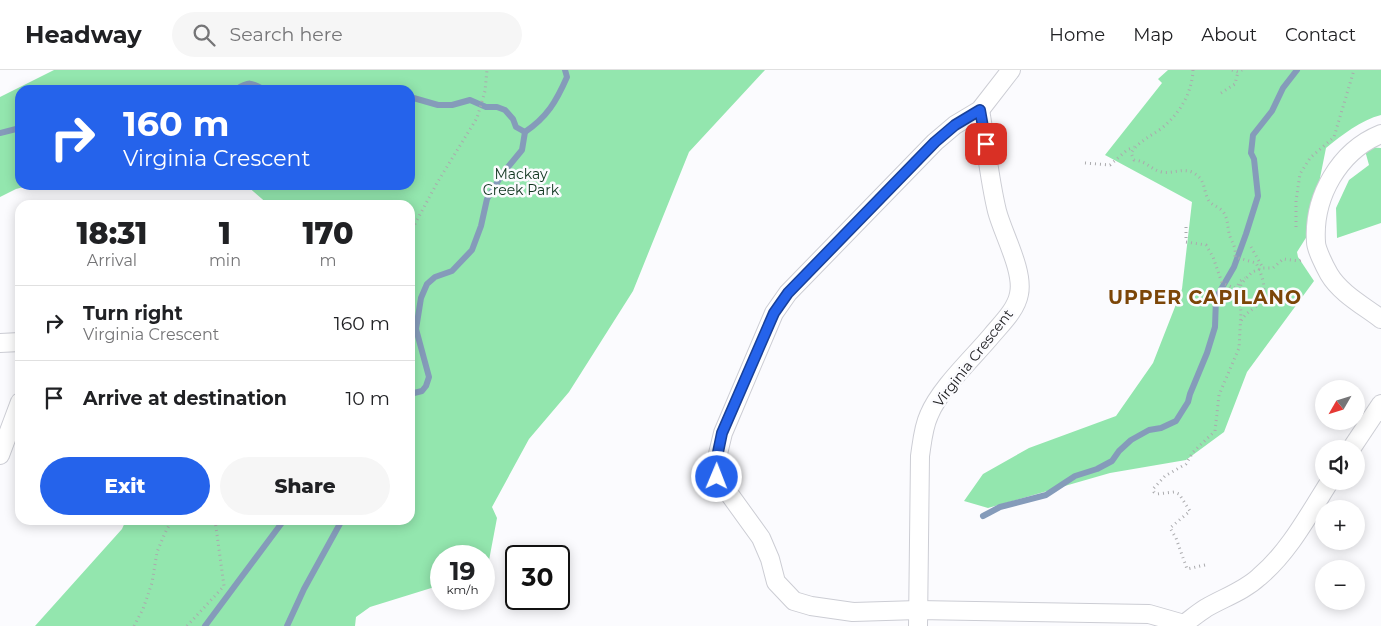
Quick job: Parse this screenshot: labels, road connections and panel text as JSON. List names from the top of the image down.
{
  "streets": {
    "street": ["Virginia Crescent"]
  },
  "districts": ["UPPER CAPILANO"],
  "parks": ["Mackay Creek Park"],
  "north": "bottom left",
  "page": {
    "header": "Headway",
    "search": "Search here",
    "nav": [
      "Home",
      "Map",
      "About",
      "Contact"
    ],
    "turn": ["160 m", "Virginia Crescent"],
    "eta": [
      "18:31",
      "Arrival",
      "1",
      "min",
      "170",
      "m"
    ],
    "list": [
      {
        "name": "Turn right",
        "note": "Virginia Crescent",
        "value": "160 m"
      },
      {
        "name": "Arrive at destination",
        "value": "10 m"
      }
    ],
    "map_buttons": ["+", "−"],
    "buttons": ["Exit", "Share"],
    "speed": "19 km/h",
    "limit": "30"
  }
}
